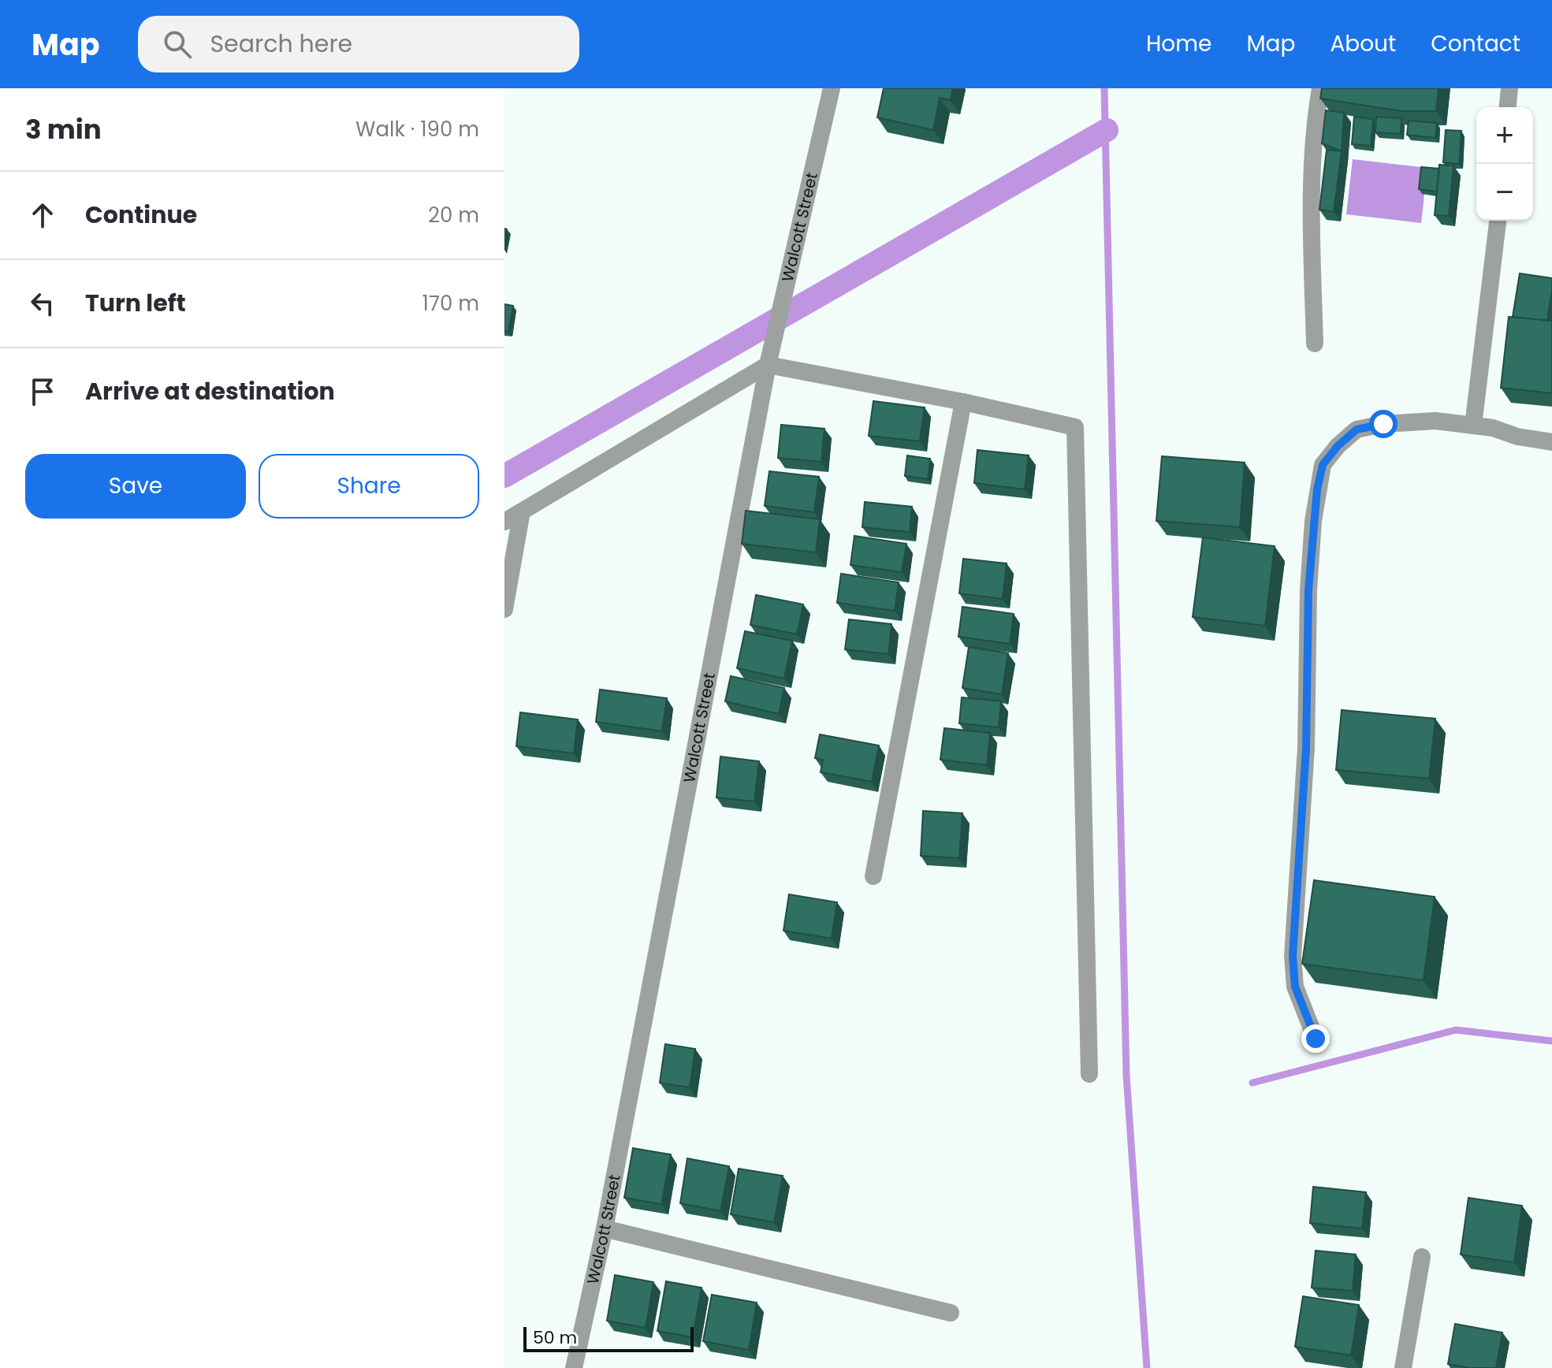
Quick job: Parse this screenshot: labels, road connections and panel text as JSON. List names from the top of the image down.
{
  "streets": {
    "street": ["Walcott Street"]
  },
  "scale_bar": "50 m",
  "page": {
    "header": "Map",
    "search": "Search here",
    "nav": [
      "Home",
      "Map",
      "About",
      "Contact"
    ],
    "heading": ["3 min", "Walk · 190 m"],
    "map_buttons": ["+", "−"],
    "list": [
      ["Continue", "20 m"],
      ["Turn left", "170 m"],
      "Arrive at destination"
    ],
    "buttons": ["Save", "Share"],
    "scale": "50 m"
  }
}
